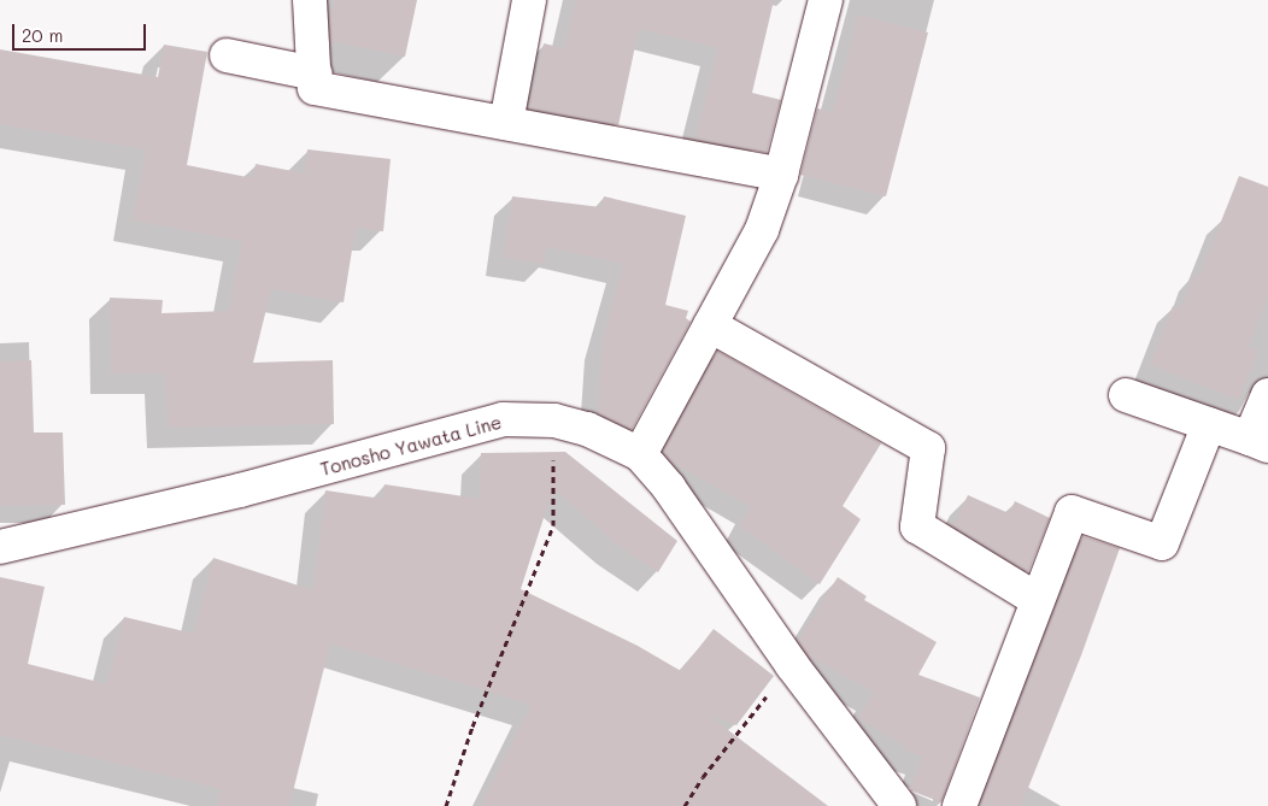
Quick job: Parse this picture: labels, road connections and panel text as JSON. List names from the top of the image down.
{
  "streets": {
    "street": ["Tonosho Yawata Line"]
  },
  "scale_bar": "20 m"
}
